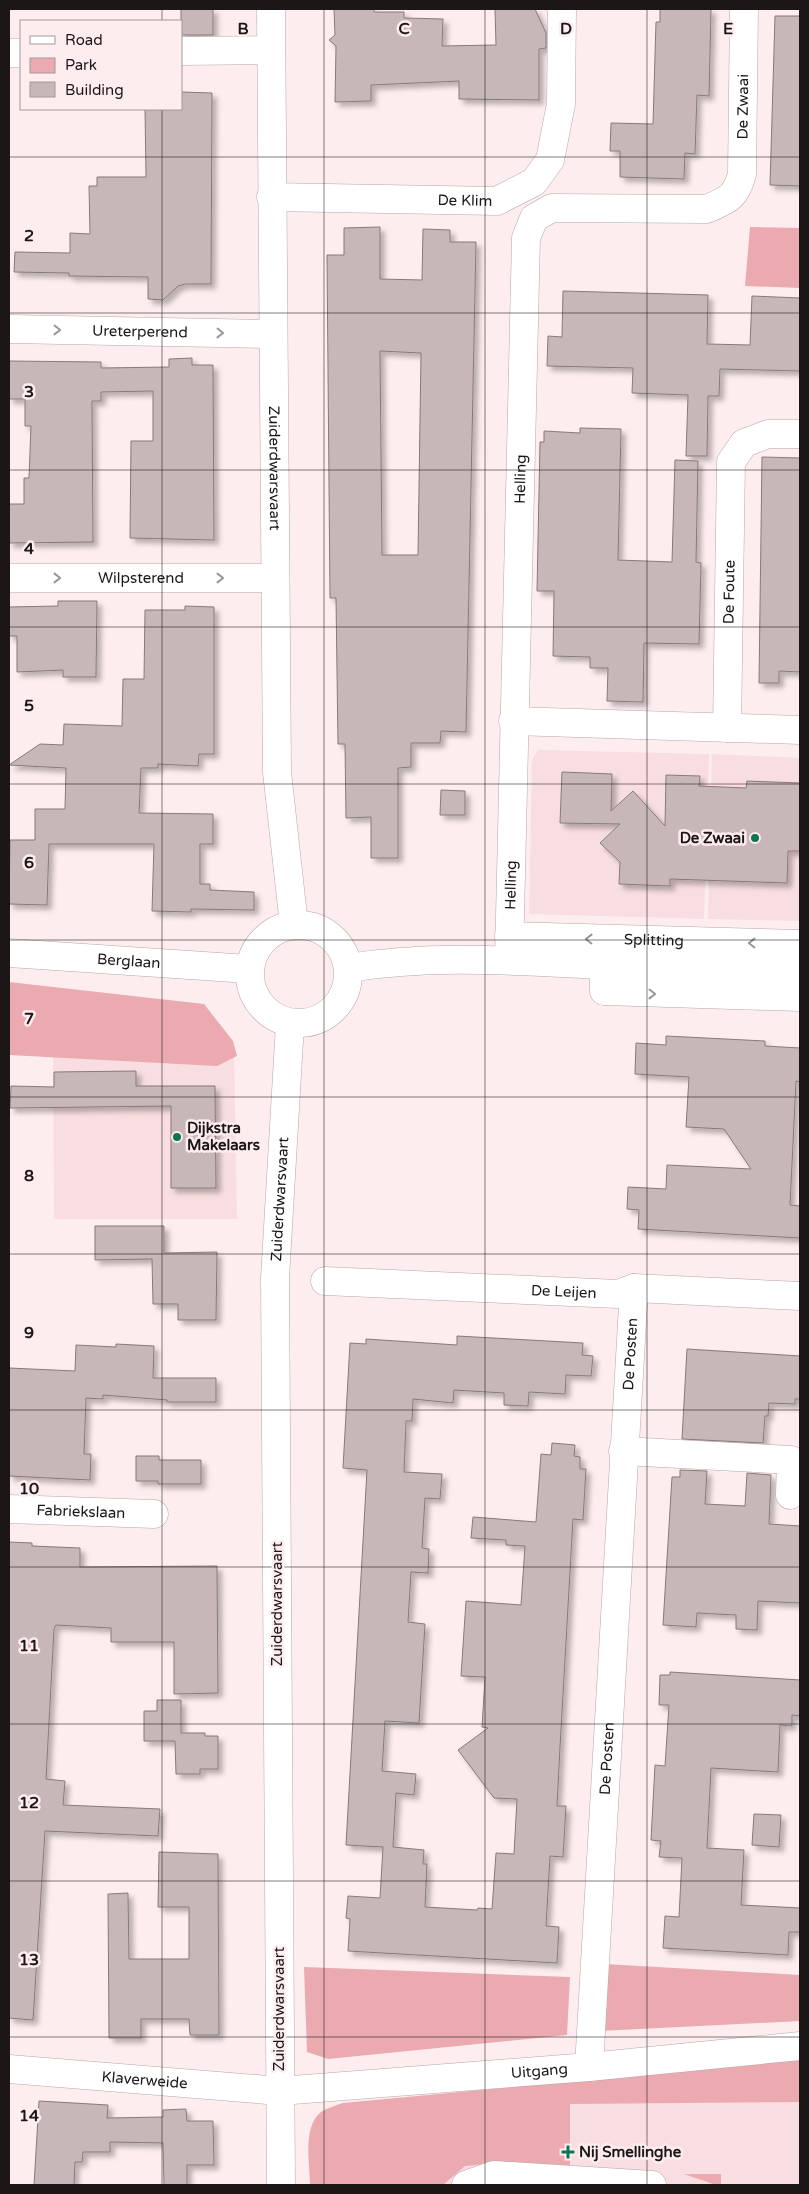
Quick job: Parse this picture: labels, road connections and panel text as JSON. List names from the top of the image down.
{
  "streets": {
    "street": [
      "De Zwaai",
      "De Klim",
      "Ureterperend",
      "Zuiderdwarsvaart",
      "Helling",
      "Wilpsterend",
      "De Foute",
      "Splitting",
      "Berglaan",
      "De Leijen",
      "De Posten",
      "Fabriekslaan",
      "Uitgang",
      "Klaverweide"
    ]
  },
  "crossings": [
    ["De Zwaai", "Helling"],
    ["De Klim", "Zuiderdwarsvaart"],
    ["Ureterperend", "Zuiderdwarsvaart"],
    ["Zuiderdwarsvaart", "Wilpsterend"],
    ["Zuiderdwarsvaart", "Splitting"],
    ["Zuiderdwarsvaart", "Berglaan"],
    ["Zuiderdwarsvaart", "Uitgang"],
    ["Zuiderdwarsvaart", "Klaverweide"],
    ["Helling", "Splitting"],
    ["Splitting", "Berglaan"],
    ["De Leijen", "De Posten"],
    ["De Posten", "Uitgang"],
    ["Uitgang", "Klaverweide"]
  ],
  "one_way": ["Ureterperend", "Wilpsterend"],
  "places": {
    "other": ["De Zwaai", "Dijkstra Makelaars"],
    "health": ["Nij Smellinghe"]
  },
  "legend": ["Road", "Park", "Building"],
  "grid": {
    "columns": [
      "B",
      "C",
      "D",
      "E"
    ],
    "rows": [
      "2",
      "3",
      "4",
      "5",
      "6",
      "7",
      "8",
      "9",
      "10",
      "11",
      "12",
      "13",
      "14"
    ]
  }
}
